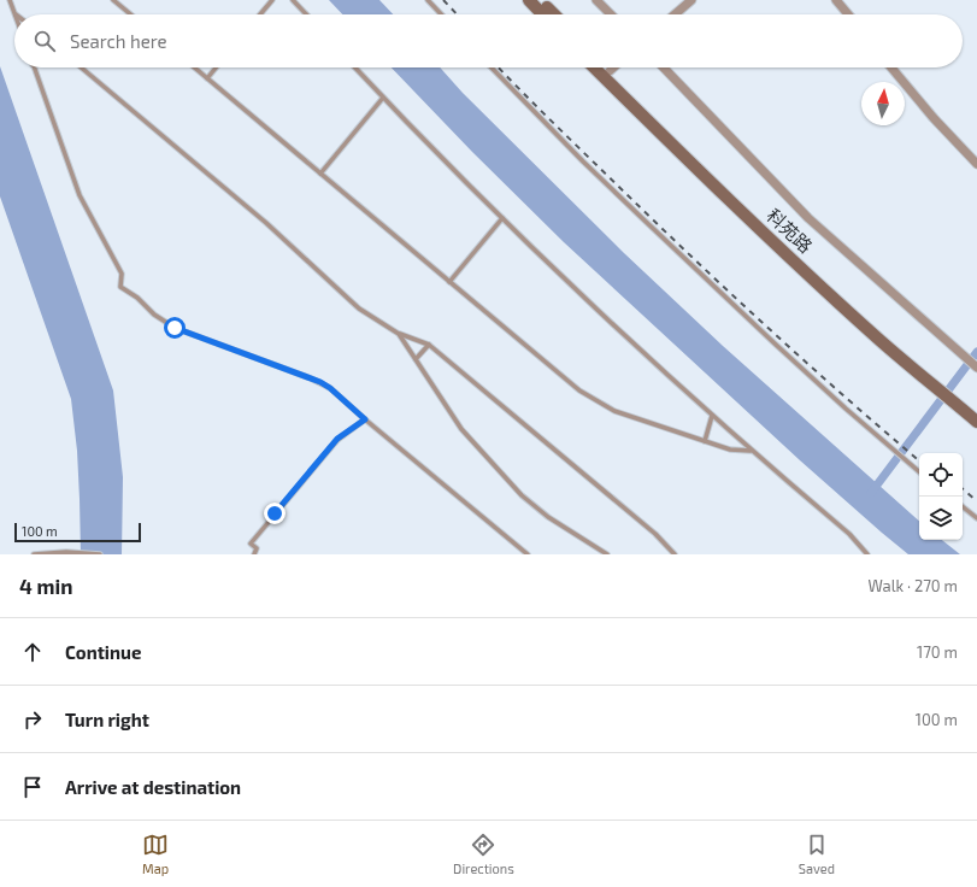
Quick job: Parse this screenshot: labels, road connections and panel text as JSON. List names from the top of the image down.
{
  "streets": {
    "street": ["科苑路"]
  },
  "scale_bar": "100 m",
  "north": "top",
  "page": {
    "search": "Search here",
    "scale": "100 m",
    "heading": ["4 min", "Walk · 270 m"],
    "list": [
      ["Continue", "170 m"],
      ["Turn right", "100 m"],
      "Arrive at destination"
    ],
    "nav": ["Map", "Directions", "Saved"]
  }
}
